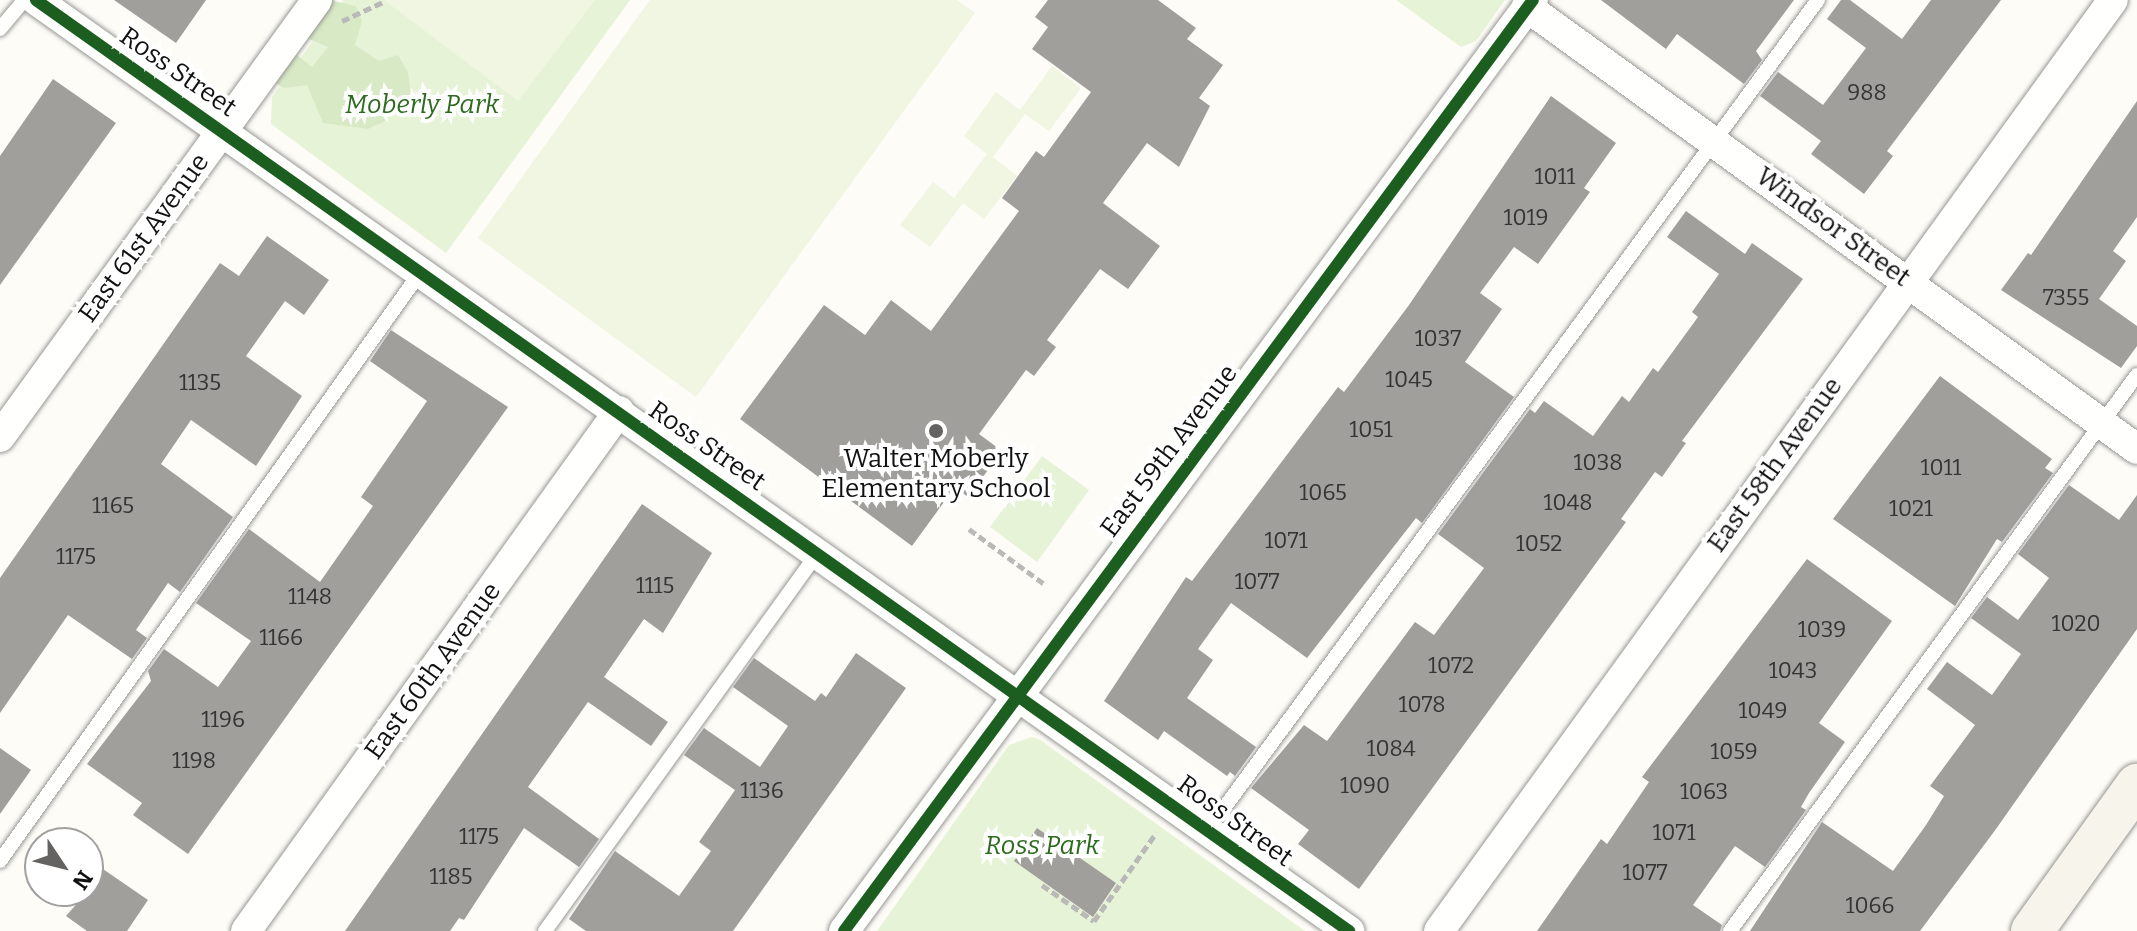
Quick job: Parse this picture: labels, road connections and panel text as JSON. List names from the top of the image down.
{
  "streets": {
    "street": [
      "Ross Street",
      "Windsor Street",
      "East 61st Avenue",
      "East 59th Avenue",
      "East 58th Avenue",
      "East 60th Avenue"
    ]
  },
  "crossings": [
    ["Ross Street", "East 61st Avenue"],
    ["Ross Street", "East 59th Avenue"],
    ["Ross Street", "East 60th Avenue"],
    ["Windsor Street", "East 59th Avenue"],
    ["Windsor Street", "East 58th Avenue"]
  ],
  "parks": ["Moberly Park", "Ross Park"],
  "places": ["Walter Moberly Elementary School"],
  "house_numbers": [
    "988",
    "1011",
    "1019",
    "7355",
    "1037",
    "1045",
    "1135",
    "1051",
    "1038",
    "1011",
    "1065",
    "1048",
    "1165",
    "1021",
    "1071",
    "1052",
    "1175",
    "1077",
    "1115",
    "1148",
    "1020",
    "1039",
    "1166",
    "1072",
    "1043",
    "1078",
    "1049",
    "1196",
    "1084",
    "1059",
    "1198",
    "1090",
    "1136",
    "1063",
    "1071",
    "1175",
    "1077",
    "1185",
    "1066"
  ],
  "north": "bottom right"
}
